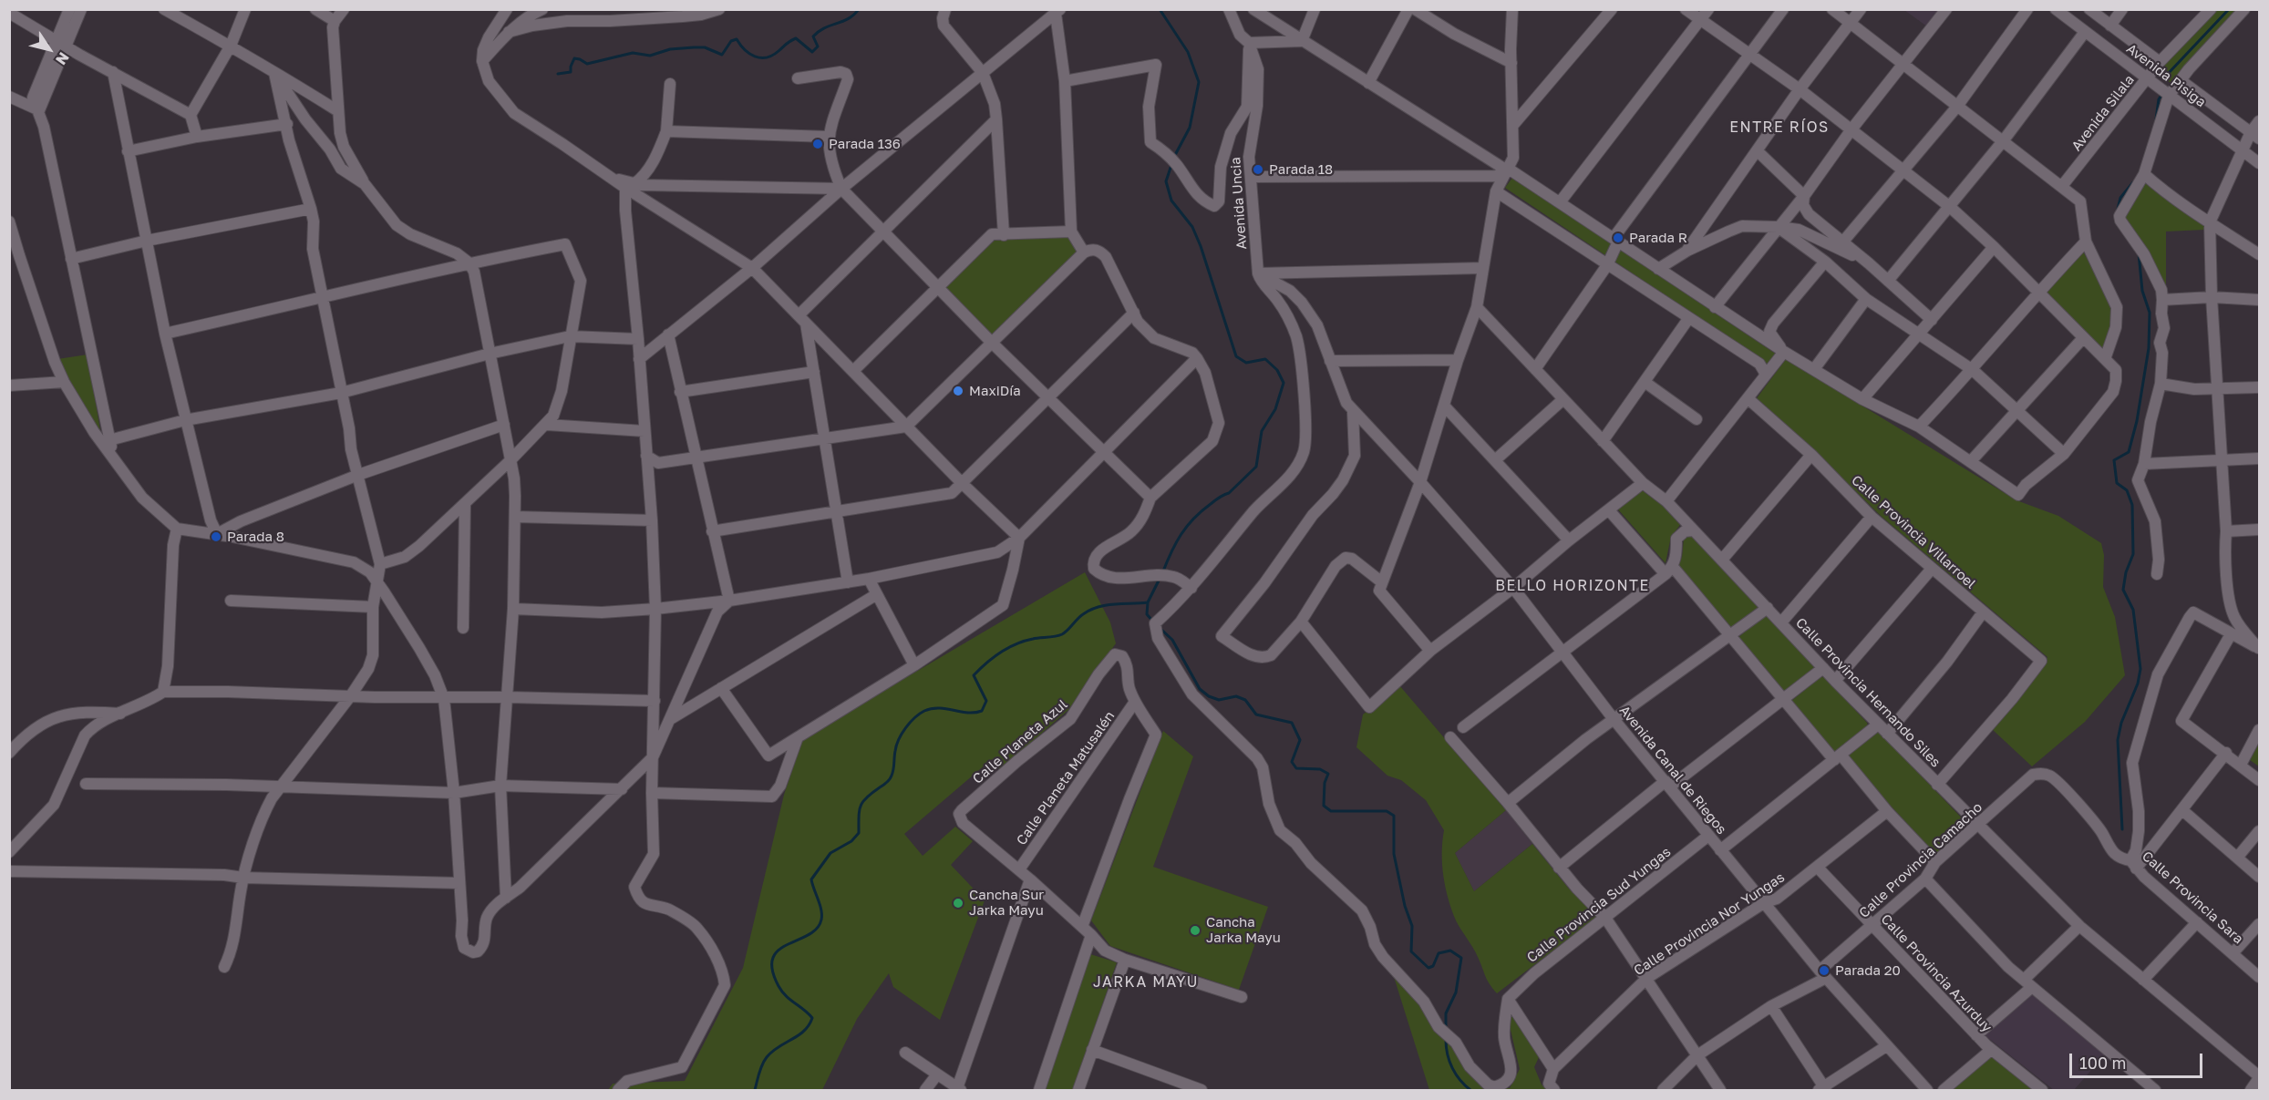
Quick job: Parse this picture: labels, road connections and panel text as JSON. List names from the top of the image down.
{
  "streets": {
    "street": [
      "Avenida Pisiga",
      "Avenida Silala",
      "Avenida Uncia",
      "Calle Provincia Villarroel",
      "Calle Provincia Hernando Siles",
      "Calle Planeta Azul",
      "Avenida Canal de Riegos",
      "Calle Planeta Matusalén",
      "Calle Provincia Camacho",
      "Calle Provincia Sara",
      "Calle Provincia Sud Yungas",
      "Calle Provincia Nor Yungas",
      "Calle Provincia Azurduy"
    ]
  },
  "crossings": [
    ["Avenida Pisiga", "Avenida Silala"],
    ["Calle Provincia Villarroel", "Calle Provincia Hernando Siles"],
    ["Calle Provincia Hernando Siles", "Calle Provincia Camacho"],
    ["Calle Planeta Azul", "Calle Planeta Matusalén"],
    ["Avenida Canal de Riegos", "Calle Provincia Camacho"],
    ["Avenida Canal de Riegos", "Calle Provincia Sud Yungas"],
    ["Avenida Canal de Riegos", "Calle Provincia Nor Yungas"],
    ["Calle Provincia Camacho", "Calle Provincia Sara"],
    ["Calle Provincia Camacho", "Calle Provincia Azurduy"],
    ["Calle Provincia Nor Yungas", "Calle Provincia Azurduy"]
  ],
  "districts": ["ENTRE RÍOS", "BELLO HORIZONTE", "JARKA MAYU"],
  "places": [
    "Parada 136",
    "Parada 18",
    "Parada R",
    "MaxiDía",
    "Parada 8",
    "Cancha Sur Jarka Mayu",
    "Cancha Jarka Mayu",
    "Parada 20"
  ],
  "scale_bar": "100 m",
  "north": "bottom right"
}
